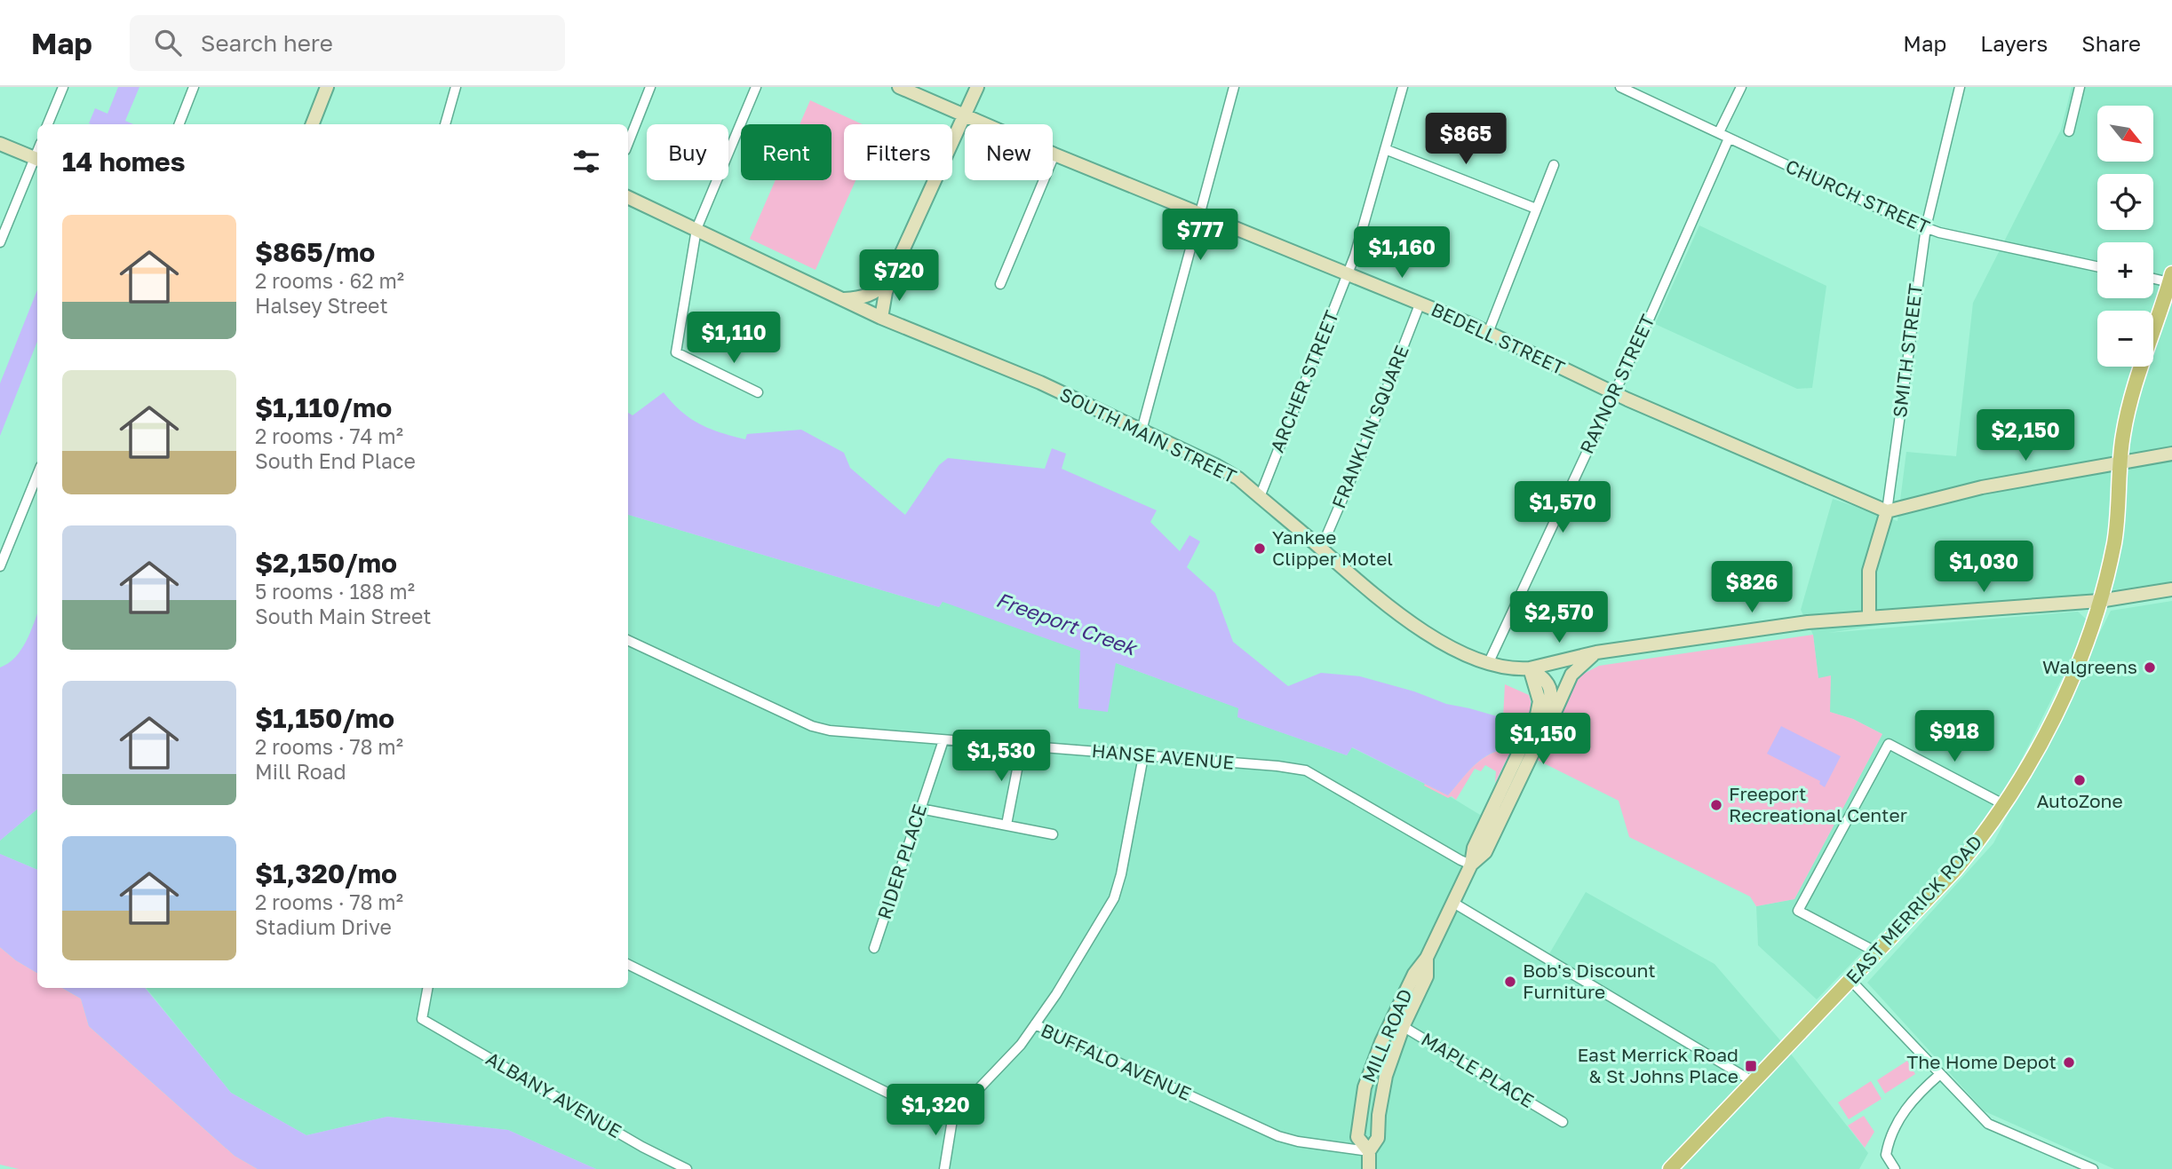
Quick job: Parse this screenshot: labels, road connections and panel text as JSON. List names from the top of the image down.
{
  "streets": {
    "main road": [
      "BEDELL STREET",
      "SMITH STREET",
      "SOUTH MAIN STREET",
      "EAST MERRICK ROAD",
      "MILL ROAD"
    ],
    "street": [
      "CHURCH STREET",
      "ARCHER STREET",
      "RAYNOR STREET",
      "FRANKLIN SQUARE",
      "HANSE AVENUE",
      "RIDER PLACE",
      "BUFFALO AVENUE",
      "MAPLE PLACE",
      "ALBANY AVENUE"
    ]
  },
  "crossings": [
    ["CHURCH STREET", "SMITH STREET"],
    ["CHURCH STREET", "RAYNOR STREET"],
    ["BEDELL STREET", "SMITH STREET"],
    ["BEDELL STREET", "ARCHER STREET"],
    ["BEDELL STREET", "RAYNOR STREET"],
    ["BEDELL STREET", "FRANKLIN SQUARE"],
    ["SMITH STREET", "SOUTH MAIN STREET"],
    ["ARCHER STREET", "SOUTH MAIN STREET"],
    ["RAYNOR STREET", "SOUTH MAIN STREET"],
    ["FRANKLIN SQUARE", "SOUTH MAIN STREET"],
    ["SOUTH MAIN STREET", "EAST MERRICK ROAD"],
    ["SOUTH MAIN STREET", "MILL ROAD"],
    ["HANSE AVENUE", "RIDER PLACE"],
    ["HANSE AVENUE", "MILL ROAD"],
    ["MILL ROAD", "BUFFALO AVENUE"],
    ["MILL ROAD", "MAPLE PLACE"]
  ],
  "water": ["Freeport Creek"],
  "places": {
    "other": [
      "Yankee Clipper Motel",
      "Walgreens",
      "AutoZone",
      "Freeport Recreational Center",
      "Bob's Discount Furniture",
      "The Home Depot"
    ],
    "transit": ["East Merrick Road & St Johns Place"]
  },
  "north": "bottom right",
  "page": {
    "header": "Map",
    "search": "Search here",
    "nav": ["Map", "Layers", "Share"],
    "map_buttons": ["+", "−"],
    "price": [
      "$865",
      "$777",
      "$1,160",
      "$720",
      "$1,110",
      "$2,150",
      "$1,570",
      "$1,030",
      "$826",
      "$2,570",
      "$918",
      "$1,150",
      "$1,530",
      "$1,320"
    ],
    "chip": [
      "Buy",
      "Rent",
      "Filters",
      "New"
    ],
    "heading": "14 homes",
    "list": [
      {
        "name": "$865/mo",
        "note": "2 rooms · 62 m² · Halsey Street"
      },
      {
        "name": "$1,110/mo",
        "note": "2 rooms · 74 m² · South End Place"
      },
      {
        "name": "$2,150/mo",
        "note": "5 rooms · 188 m² · South Main Street"
      },
      {
        "name": "$1,150/mo",
        "note": "2 rooms · 78 m² · Mill Road"
      },
      {
        "name": "$1,320/mo",
        "note": "2 rooms · 78 m² · Stadium Drive"
      }
    ]
  }
}
